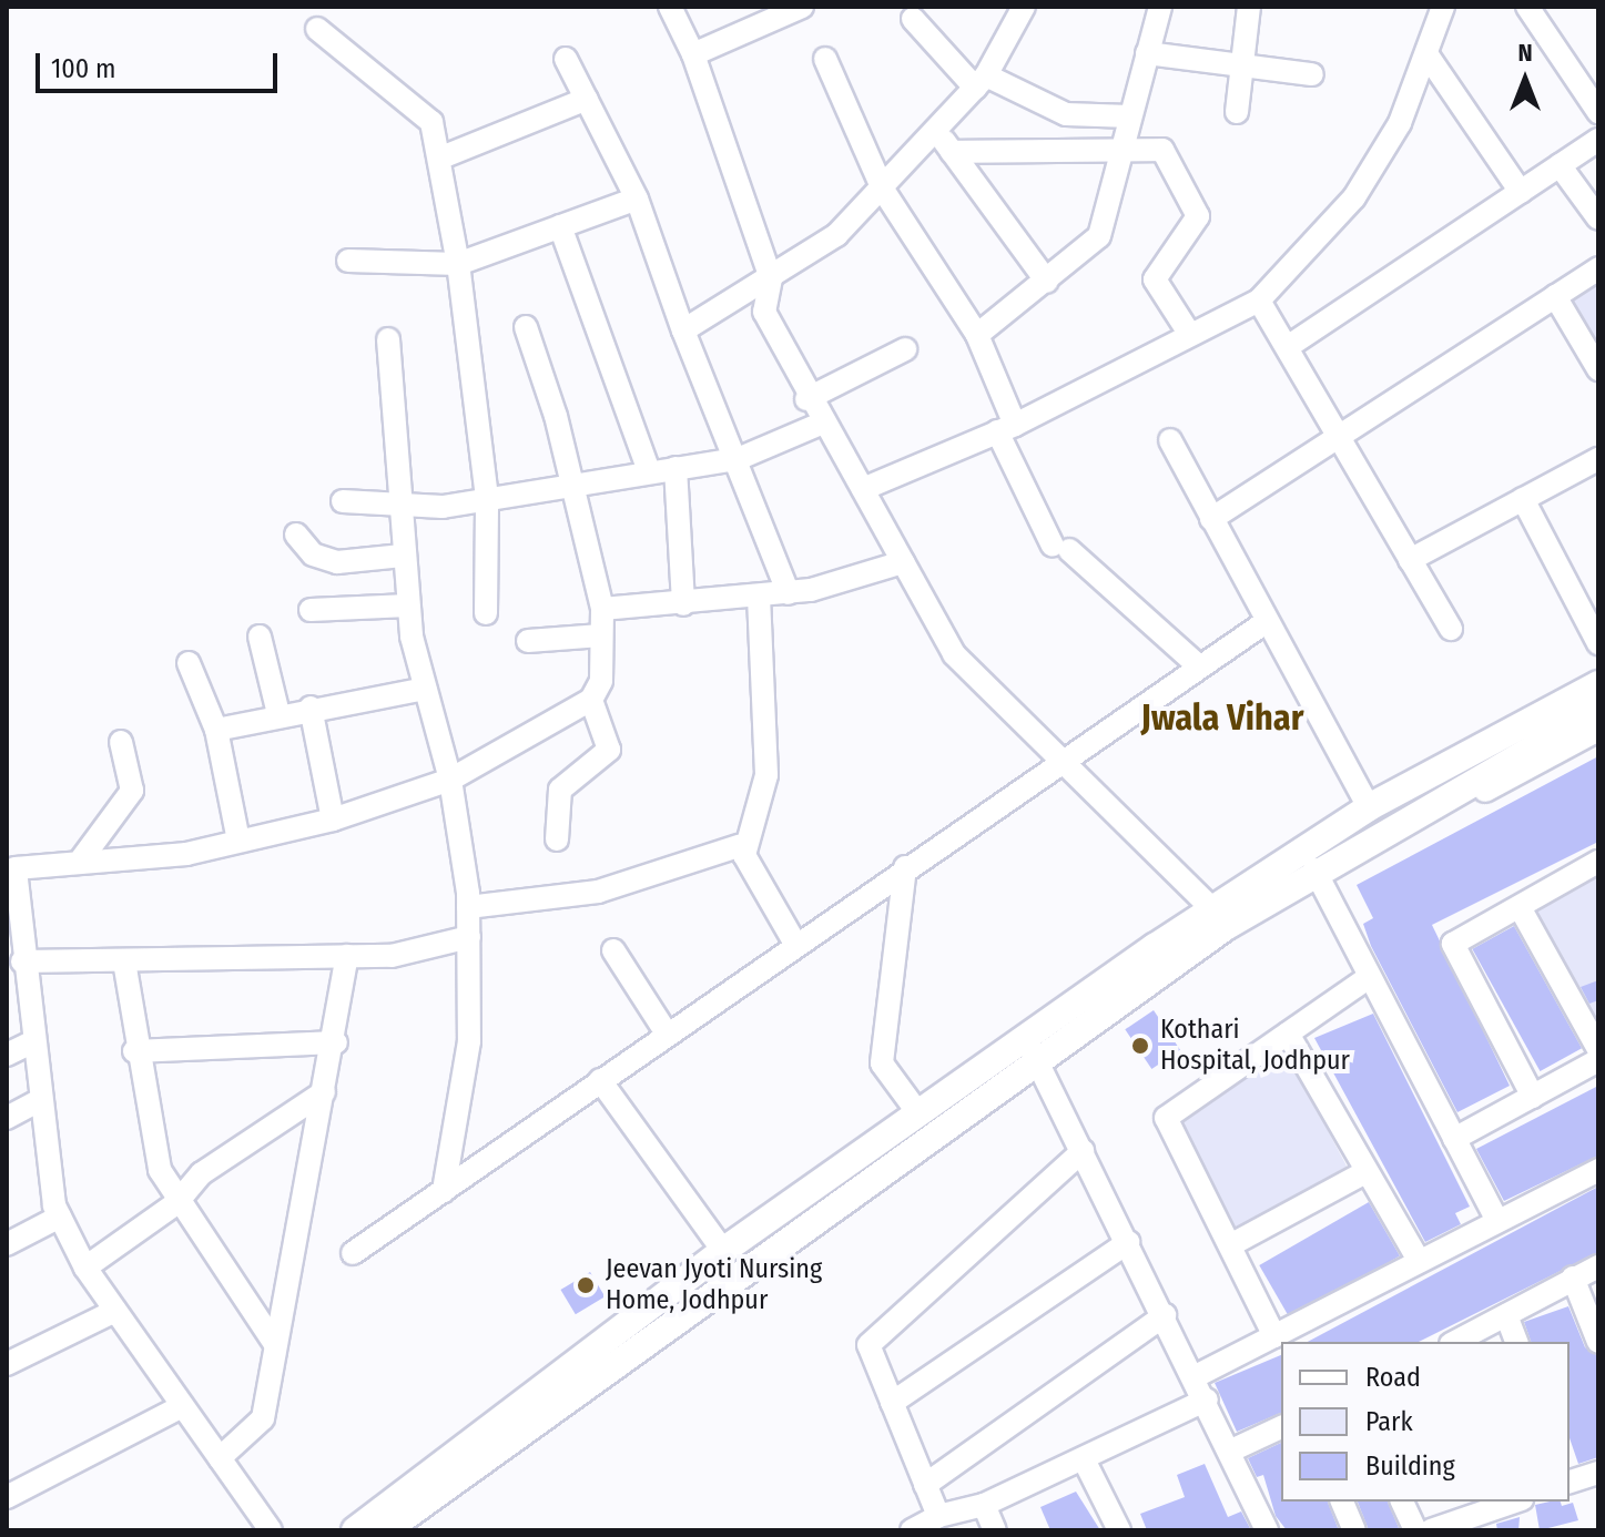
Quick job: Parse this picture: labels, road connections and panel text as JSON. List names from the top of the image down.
{
  "districts": ["Jwala Vihar"],
  "places": ["Kothari Hospital, Jodhpur", "Jeevan Jyoti Nursing Home, Jodhpur"],
  "legend": ["Road", "Park", "Building"],
  "scale_bar": "100 m",
  "north": "top"
}
